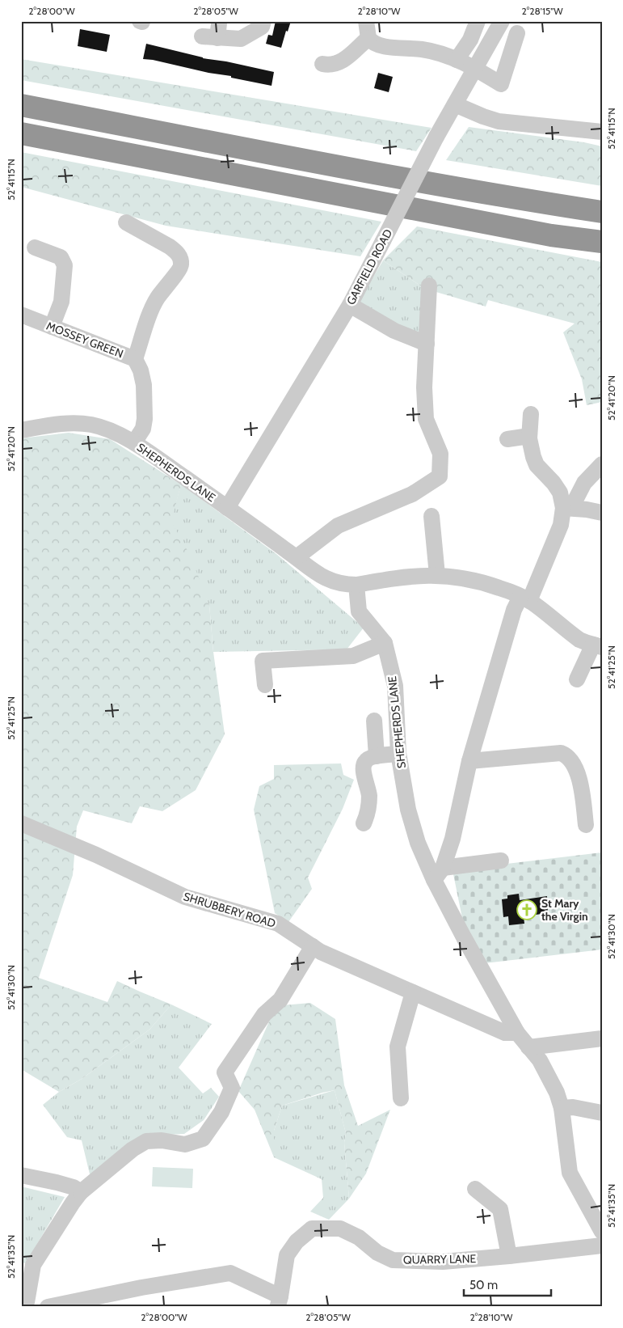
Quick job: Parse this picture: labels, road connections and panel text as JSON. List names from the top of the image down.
{
  "streets": {
    "street": [
      "GARFIELD ROAD",
      "MOSSEY GREEN",
      "SHEPHERDS LANE",
      "SHRUBBERY ROAD",
      "QUARRY LANE"
    ]
  },
  "crossings": [
    ["GARFIELD ROAD", "SHEPHERDS LANE"],
    ["MOSSEY GREEN", "SHEPHERDS LANE"],
    ["SHEPHERDS LANE", "SHRUBBERY ROAD"]
  ],
  "places": {
    "church": ["St Mary the Virgin"]
  },
  "scale_bar": "50 m",
  "coordinates": [
    "2°28'00\"W",
    "2°28'05\"W",
    "2°28'10\"W",
    "2°28'15\"W",
    "52°41'15\"N",
    "52°41'20\"N",
    "52°41'25\"N",
    "52°41'30\"N",
    "52°41'35\"N"
  ]
}
